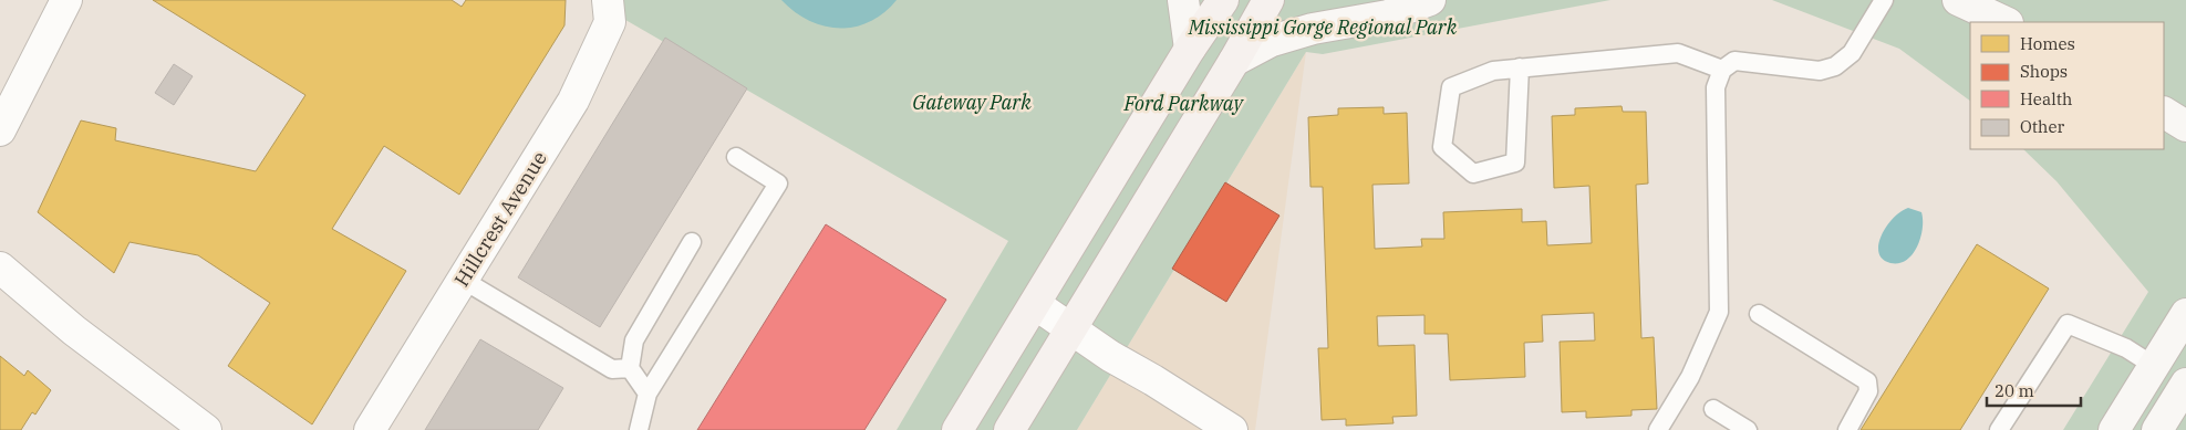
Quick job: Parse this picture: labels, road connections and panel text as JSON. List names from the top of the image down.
{
  "streets": {
    "street": ["Hillcrest Avenue"]
  },
  "parks": ["Mississippi Gorge Regional Park", "Gateway Park", "Ford Parkway"],
  "legend": [
    "Homes",
    "Shops",
    "Health",
    "Other"
  ],
  "scale_bar": "20 m"
}
